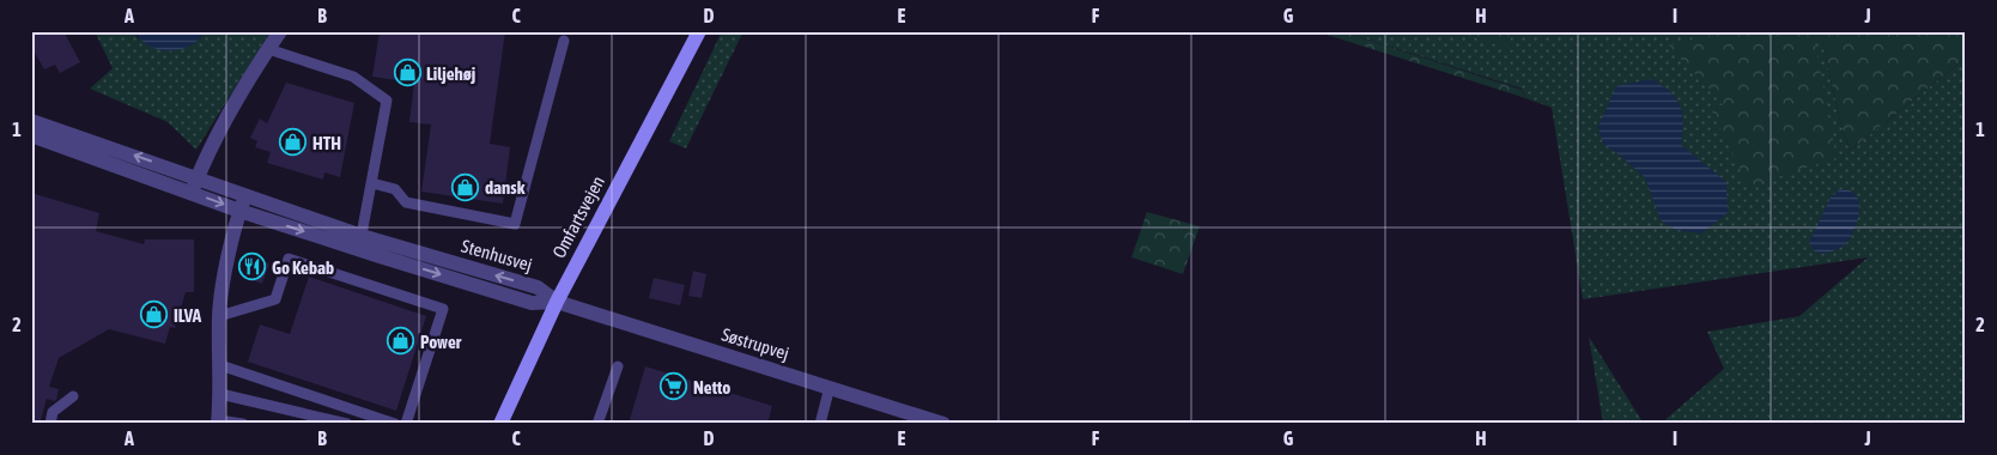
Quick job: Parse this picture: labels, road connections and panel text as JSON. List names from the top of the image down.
{
  "streets": {
    "main road": ["Omfartsvejen"],
    "street": ["Stenhusvej", "Søstrupvej"]
  },
  "crossings": [
    ["Omfartsvejen", "Stenhusvej"],
    ["Omfartsvejen", "Søstrupvej"],
    ["Stenhusvej", "Søstrupvej"]
  ],
  "places": {
    "shop": [
      "Liljehøj",
      "HTH",
      "dansk",
      "ILVA",
      "Power"
    ],
    "restaurant": ["Go Kebab"],
    "supermarket": ["Netto"]
  },
  "grid": {
    "columns": [
      "A",
      "B",
      "C",
      "D",
      "E",
      "F",
      "G",
      "H",
      "I",
      "J"
    ],
    "rows": ["1", "2"]
  }
}
